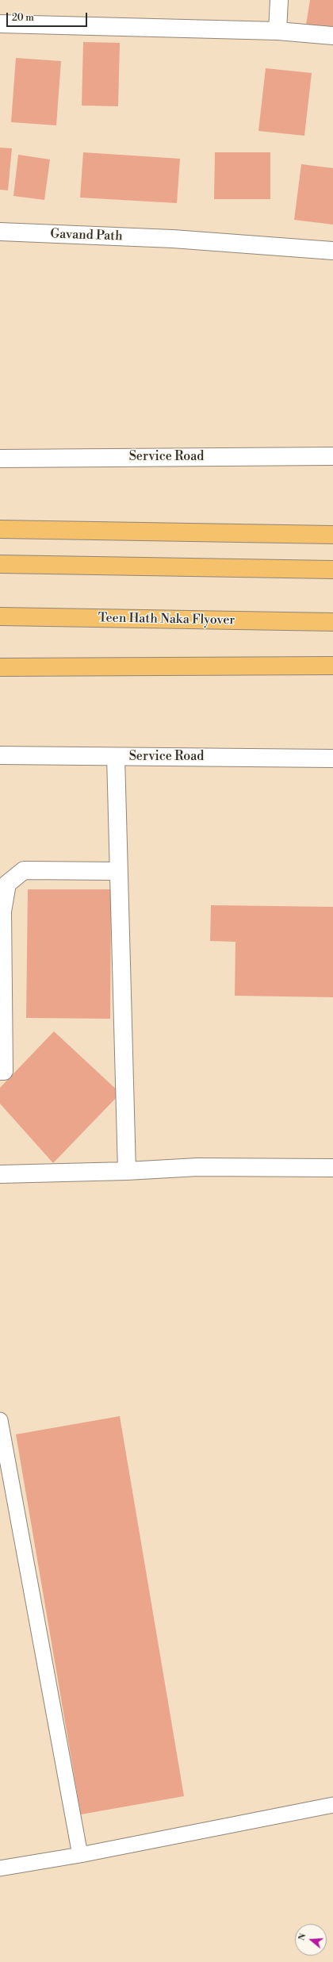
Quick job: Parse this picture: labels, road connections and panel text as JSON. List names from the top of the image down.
{
  "streets": {
    "highway": ["Teen Hath Naka Flyover"],
    "street": ["Gavand Path", "Service Road"]
  },
  "scale_bar": "20 m",
  "north": "left"
}
